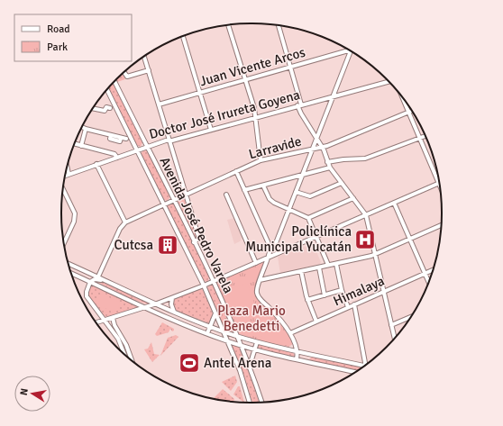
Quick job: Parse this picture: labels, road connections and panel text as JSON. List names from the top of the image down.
{
  "streets": {
    "street": [
      "Juan Vicente Arcos",
      "Doctor José Irureta Goyena",
      "Larravide",
      "Avenida José Pedro Varela",
      "Himalaya"
    ]
  },
  "crossings": [
    ["Doctor José Irureta Goyena", "Avenida José Pedro Varela"],
    ["Larravide", "Avenida José Pedro Varela"]
  ],
  "parks": ["Plaza Mario Benedetti"],
  "places": {
    "hospital": ["Policlínica Municipal Yucatán"],
    "building": ["Cutcsa"],
    "sports": ["Antel Arena"]
  },
  "legend": ["Road", "Park"],
  "north": "left"
}
